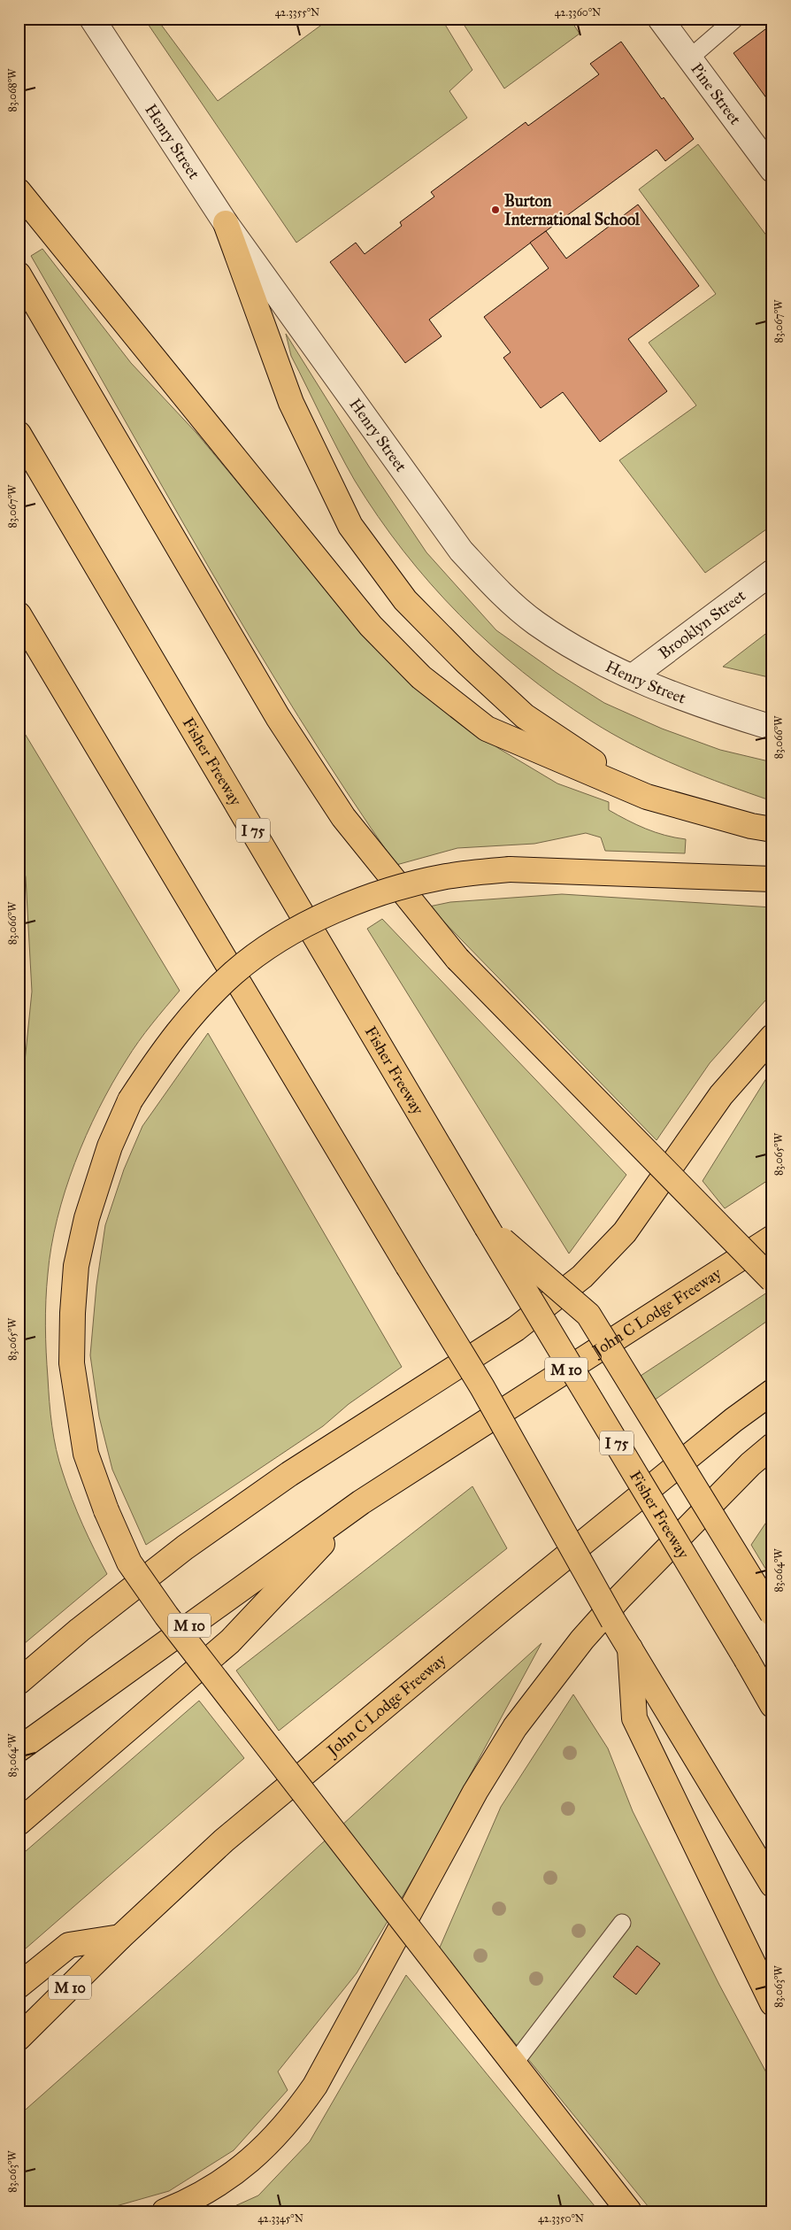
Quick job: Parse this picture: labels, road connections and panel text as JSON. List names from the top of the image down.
{
  "streets": {
    "highway": [
      "Fisher Freeway",
      "I 75",
      "John C Lodge Freeway",
      "M 10"
    ],
    "street": ["Pine Street", "Henry Street", "Brooklyn Street"]
  },
  "crossings": [
    ["Henry Street", "Brooklyn Street"]
  ],
  "places": ["Burton International School"],
  "coordinates": [
    "42.3355°N",
    "42.3360°N",
    "83.068°W",
    "83.067°W",
    "83.066°W",
    "83.065°W",
    "83.064°W",
    "83.063°W",
    "42.3345°N",
    "42.3350°N"
  ]
}
